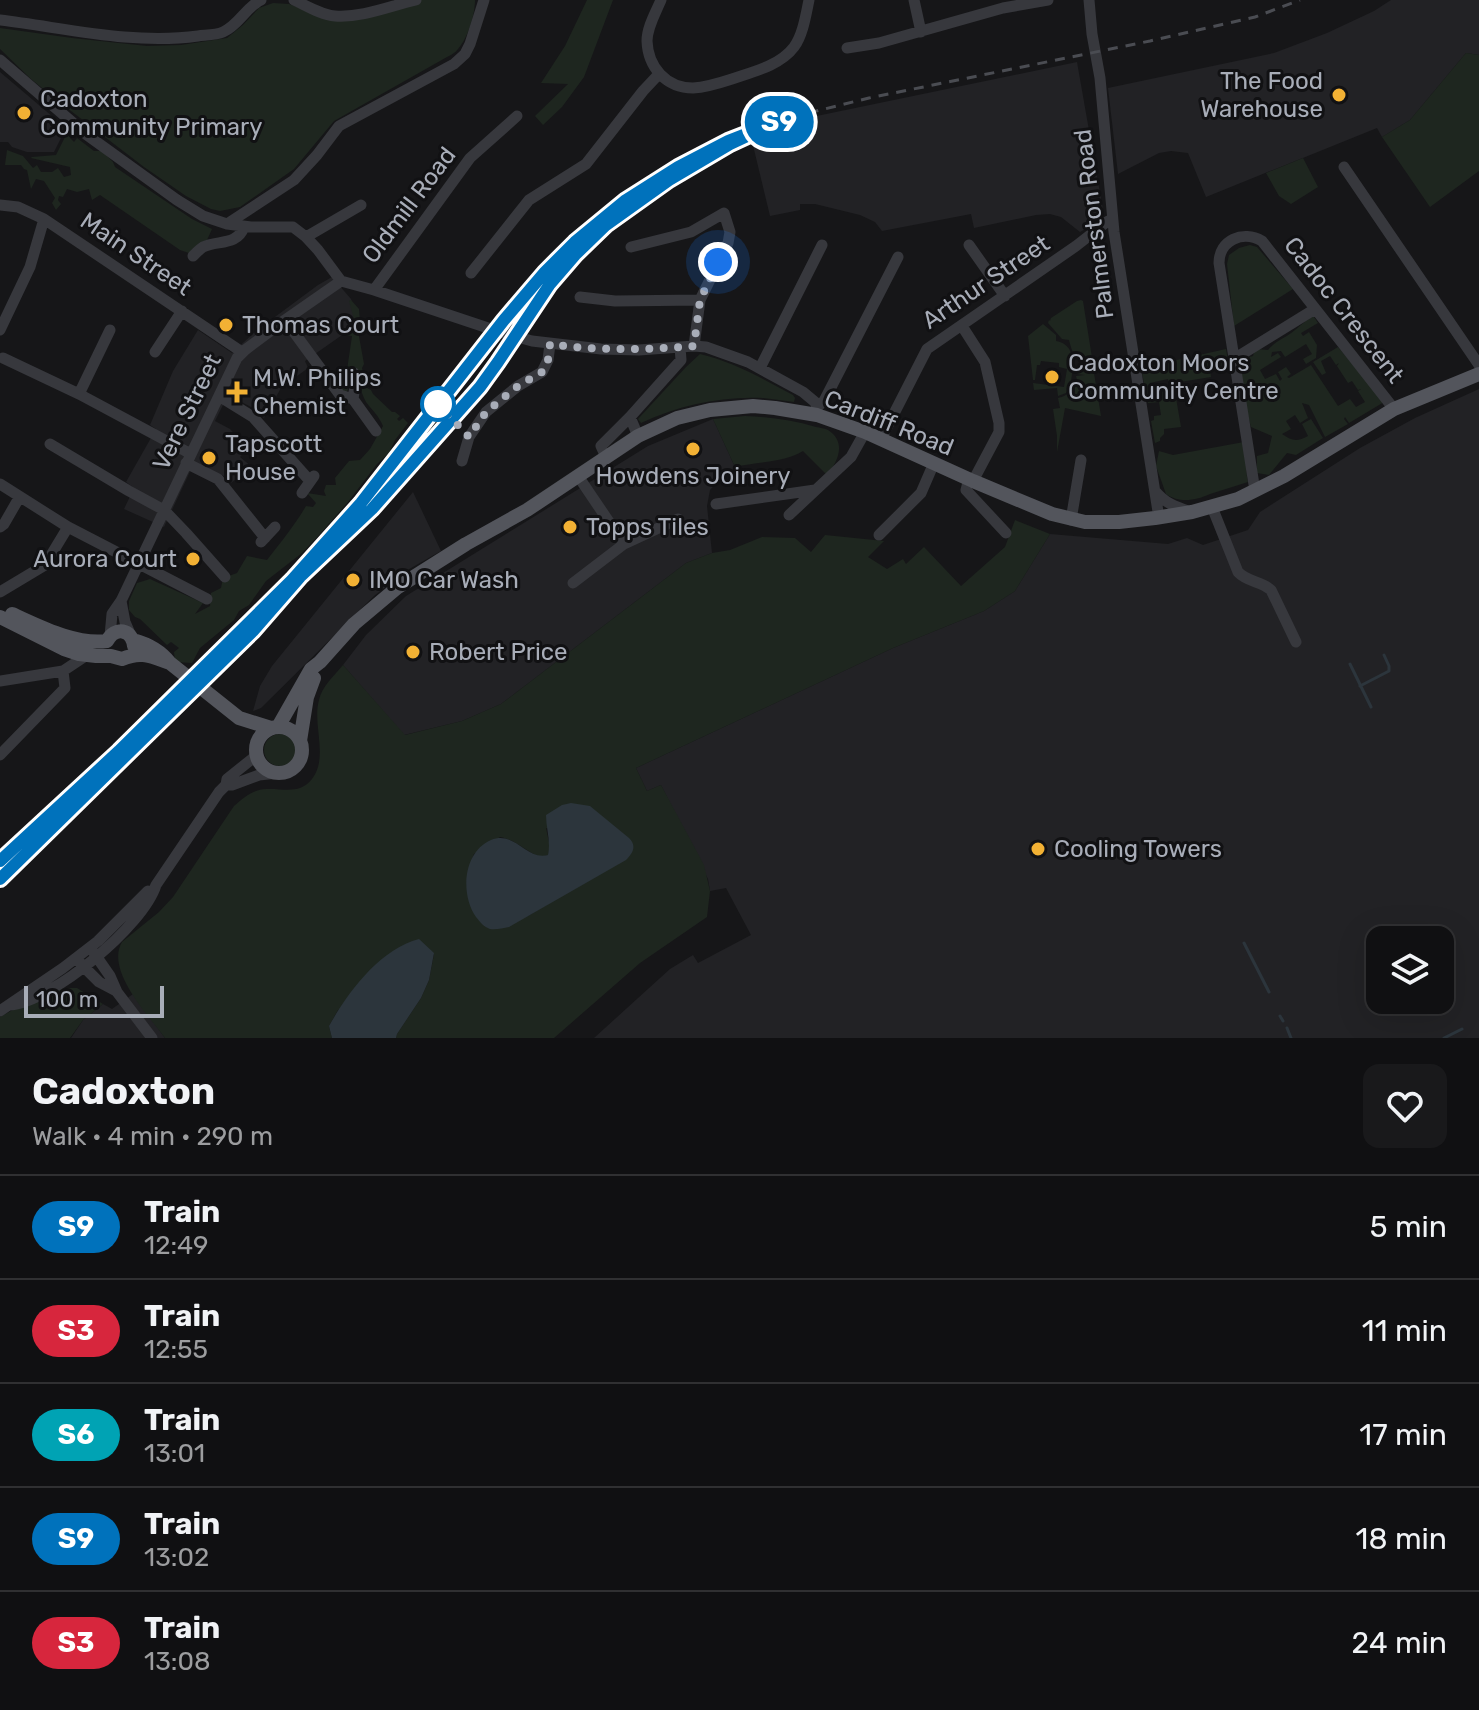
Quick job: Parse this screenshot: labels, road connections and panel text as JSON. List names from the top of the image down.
{
  "streets": {
    "main road": ["Cardiff Road"],
    "street": [
      "Oldmill Road",
      "Palmerston Road",
      "Main Street",
      "Arthur Street",
      "Cadoc Crescent",
      "Vere Street"
    ]
  },
  "crossings": [
    ["Palmerston Road", "Arthur Street"],
    ["Palmerston Road", "Cardiff Road"],
    ["Main Street", "Vere Street"],
    ["Arthur Street", "Cardiff Road"],
    ["Cadoc Crescent", "Cardiff Road"]
  ],
  "places": {
    "other": [
      "The Food Warehouse",
      "Cadoxton Community Primary",
      "Thomas Court",
      "Cadoxton Moors Community Centre",
      "Howdens Joinery",
      "Tapscott House",
      "Topps Tiles",
      "Aurora Court",
      "IMO Car Wash",
      "Robert Price",
      "Cooling Towers"
    ],
    "health": ["M.W. Philips Chemist"]
  },
  "scale_bar": "100 m",
  "page": {
    "on_map": "S9",
    "scale": "100 m",
    "heading": ["Cadoxton", "Walk · 4 min · 290 m"],
    "list": [
      {
        "mark": "S9",
        "name": "Train",
        "note": "12:49",
        "value": "5 min"
      },
      {
        "mark": "S3",
        "name": "Train",
        "note": "12:55",
        "value": "11 min"
      },
      {
        "mark": "S6",
        "name": "Train",
        "note": "13:01",
        "value": "17 min"
      },
      {
        "mark": "S9",
        "name": "Train",
        "note": "13:02",
        "value": "18 min"
      },
      {
        "mark": "S3",
        "name": "Train",
        "note": "13:08",
        "value": "24 min"
      }
    ]
  }
}
